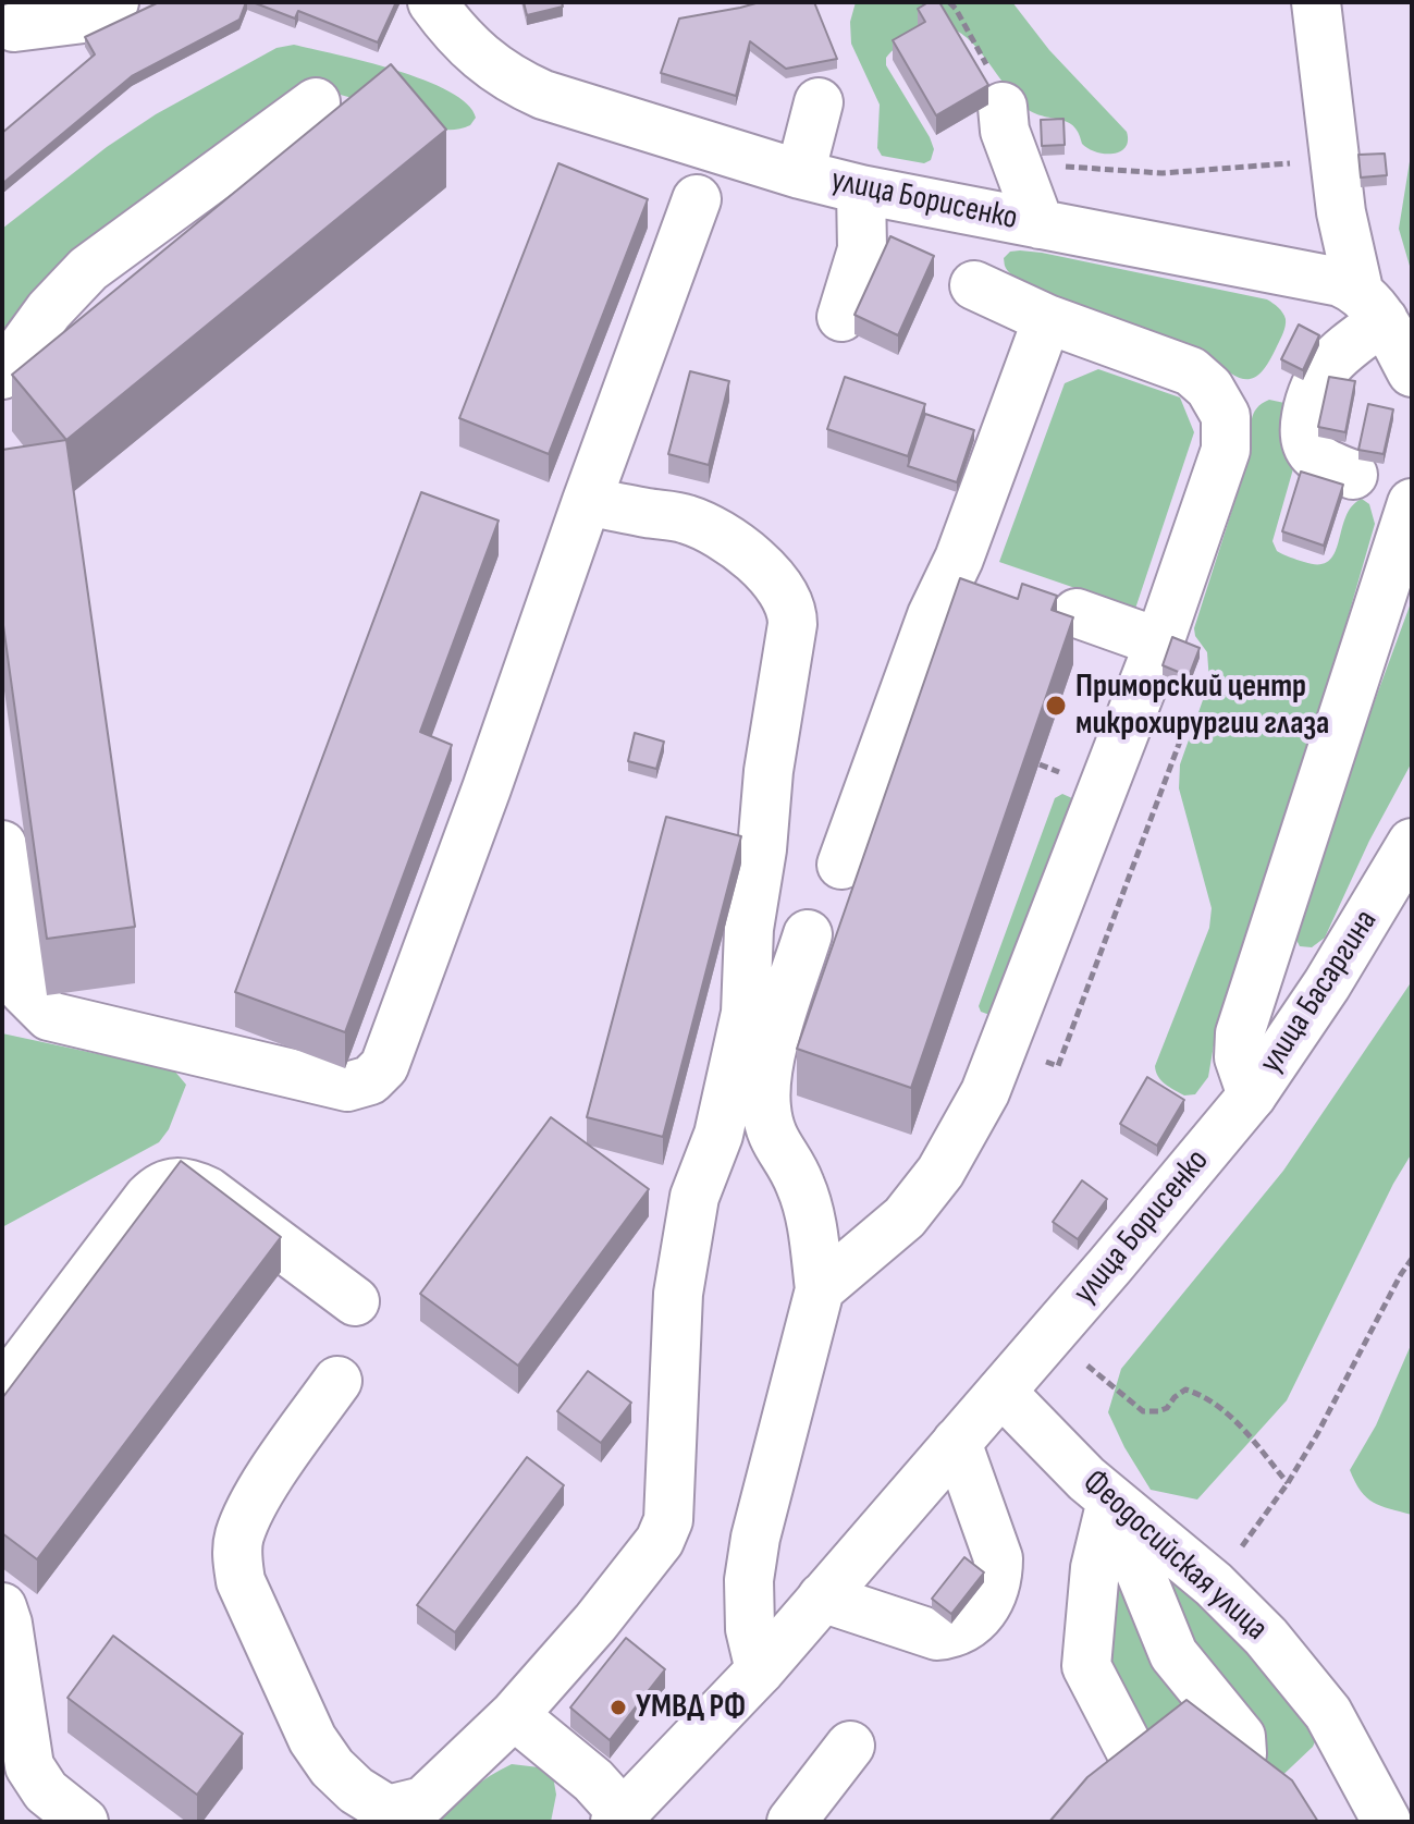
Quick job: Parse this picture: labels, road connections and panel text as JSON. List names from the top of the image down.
{
  "streets": {
    "street": ["улица Борисенко", "улица Басаргина", "Феодосийская улица"]
  },
  "crossings": [
    ["улица Борисенко", "улица Басаргина"],
    ["улица Борисенко", "Феодосийская улица"]
  ],
  "places": ["Приморский центр микрохирургии глаза", "УМВД РФ"]
}
